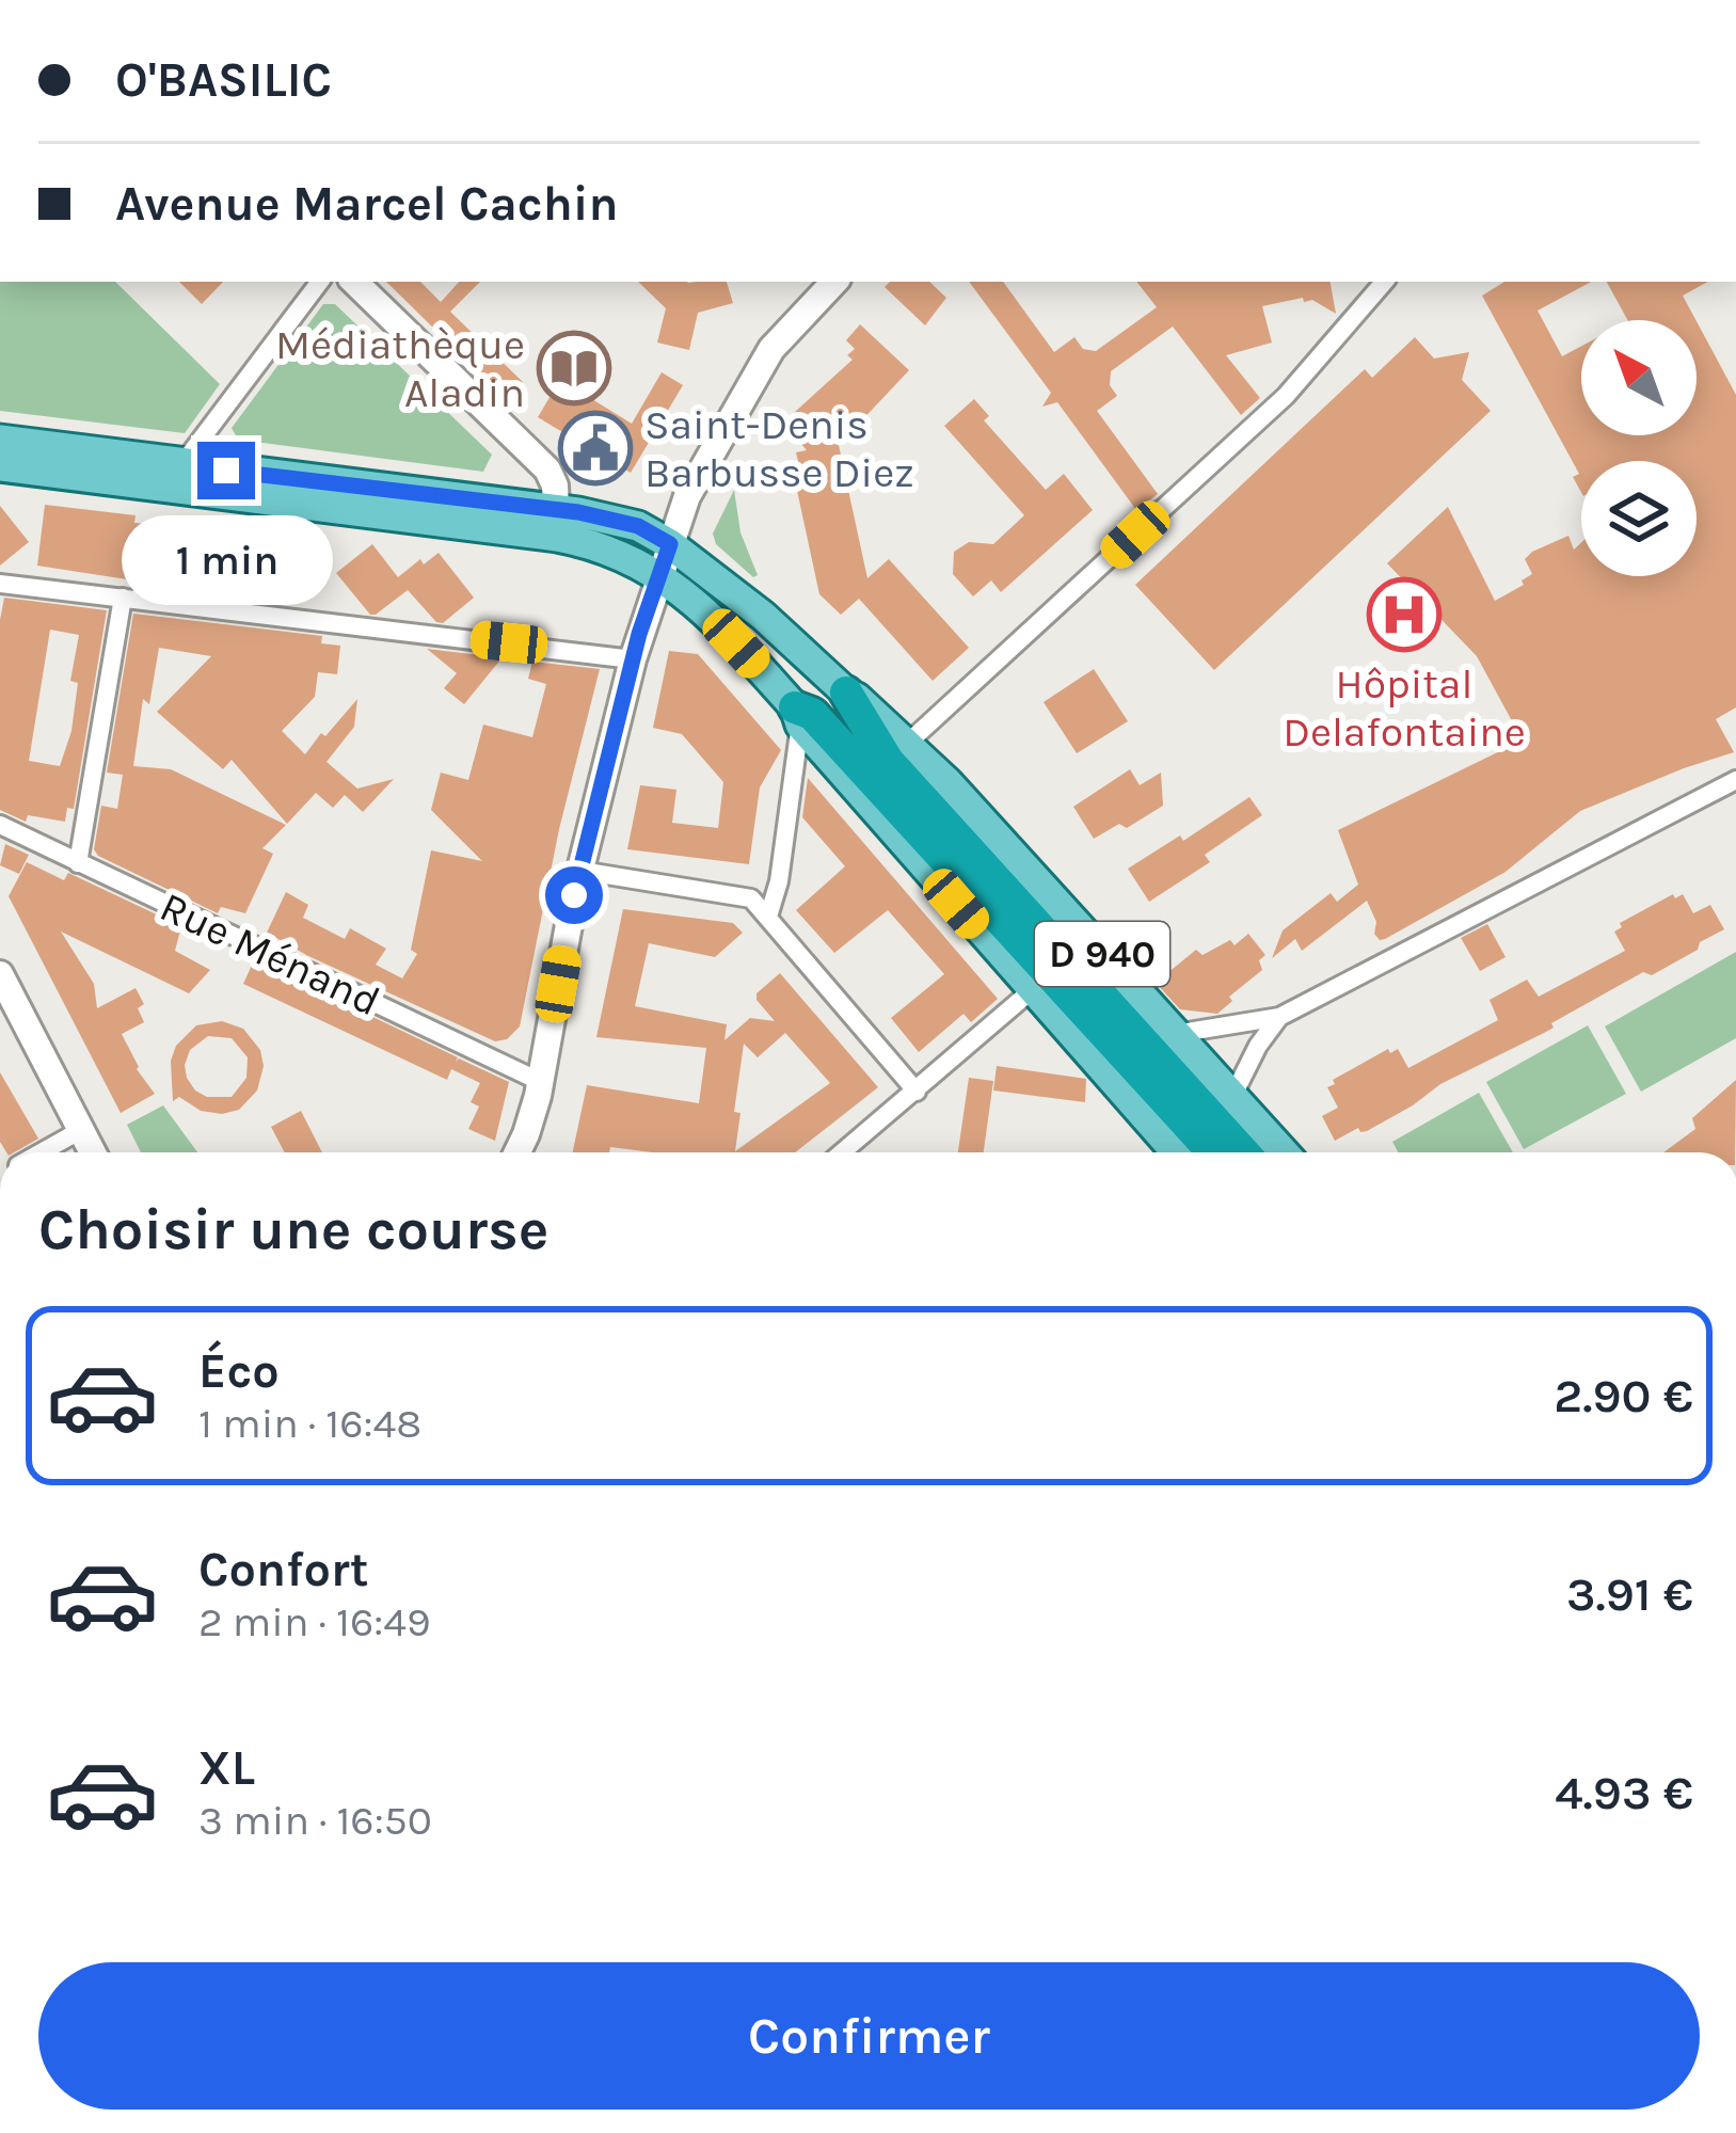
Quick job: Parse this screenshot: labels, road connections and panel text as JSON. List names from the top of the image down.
{
  "streets": {
    "main road": ["D 940"],
    "street": ["Rue Ménand"]
  },
  "places": {
    "library": ["Médiathèque Aladin"],
    "public building": ["Saint-Denis Barbusse Diez"],
    "hospital": ["Hôpital Delafontaine"]
  },
  "north": "top left",
  "page": {
    "banner": ["O'BASILIC", "Avenue Marcel Cachin"],
    "bubble": "1 min",
    "heading": "Choisir une course",
    "list": [
      {
        "name": "Éco",
        "note": "1 min · 16:48",
        "value": "2.90 €"
      },
      {
        "name": "Confort",
        "note": "2 min · 16:49",
        "value": "3.91 €"
      },
      {
        "name": "XL",
        "note": "3 min · 16:50",
        "value": "4.93 €"
      }
    ],
    "buttons": "Confirmer"
  }
}
